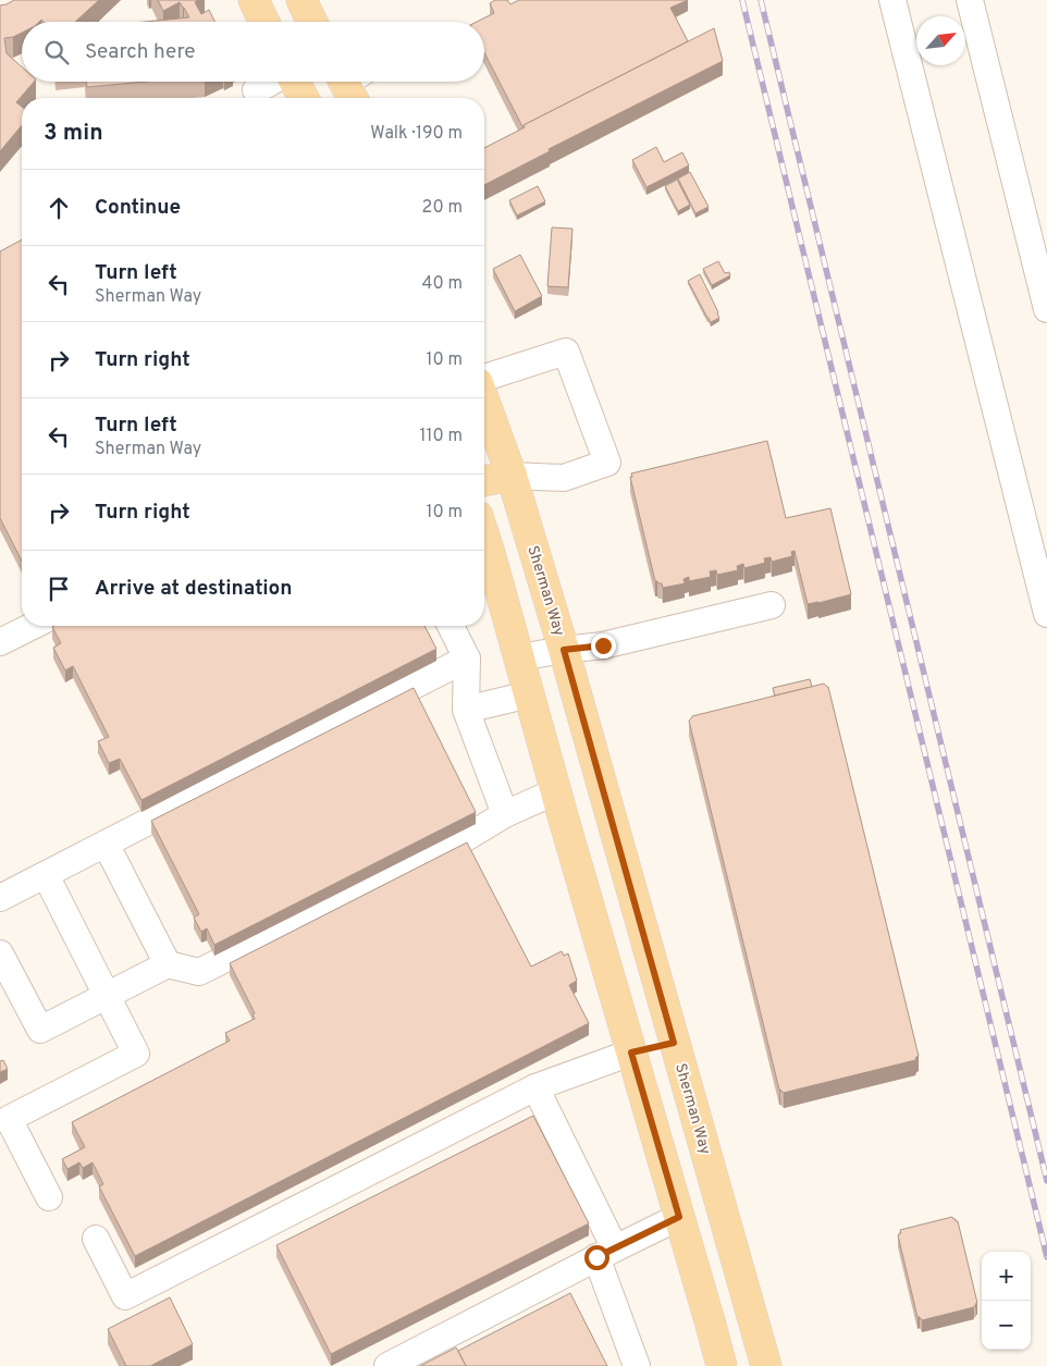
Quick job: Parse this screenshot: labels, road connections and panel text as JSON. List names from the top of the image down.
{
  "streets": {
    "main road": ["Sherman Way"]
  },
  "north": "top right",
  "page": {
    "search": "Search here",
    "heading": ["3 min", "Walk · 190 m"],
    "list": [
      ["Continue", "20 m"],
      ["Turn left", "Sherman Way", "40 m"],
      ["Turn right", "10 m"],
      ["Turn left", "Sherman Way", "110 m"],
      ["Turn right", "10 m"],
      "Arrive at destination"
    ],
    "map_buttons": ["+", "−"]
  }
}
